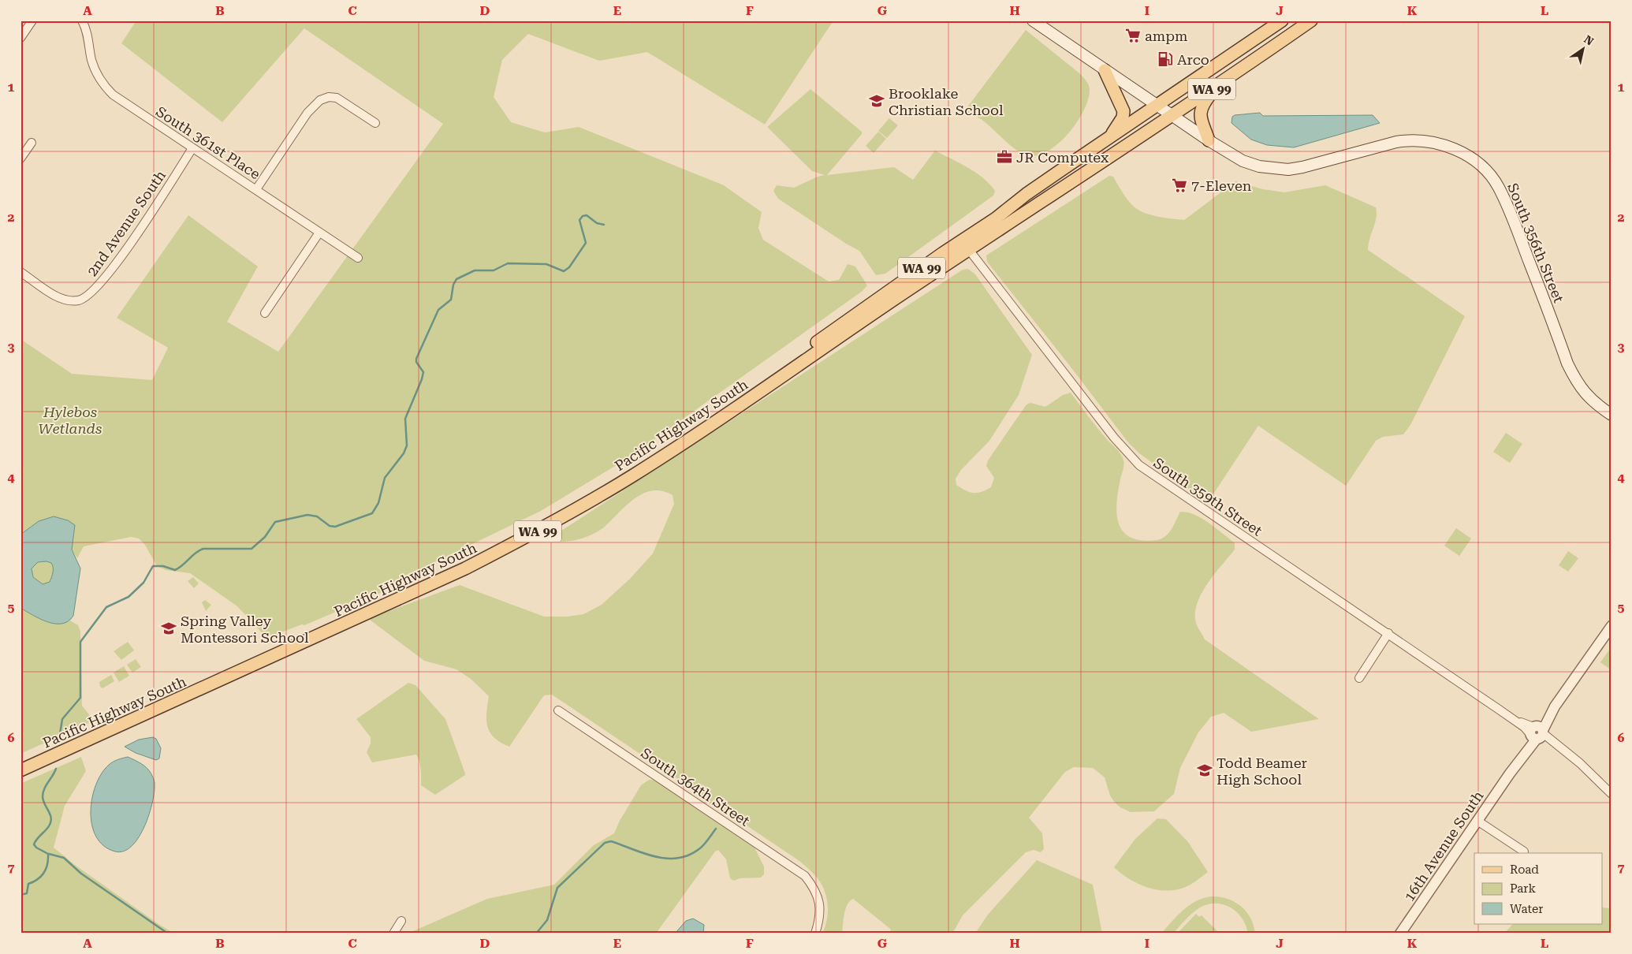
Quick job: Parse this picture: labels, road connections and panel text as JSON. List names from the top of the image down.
{
  "streets": {
    "main road": ["WA 99", "South 356th Street", "Pacific Highway South"],
    "street": [
      "South 361st Place",
      "2nd Avenue South",
      "South 359th Street",
      "South 364th Street",
      "16th Avenue South"
    ]
  },
  "crossings": [
    ["South 361st Place", "2nd Avenue South"],
    ["South 356th Street", "Pacific Highway South"],
    ["Pacific Highway South", "South 359th Street"],
    ["South 359th Street", "16th Avenue South"]
  ],
  "parks": ["Hylebos Wetlands"],
  "places": {
    "supermarket": ["ampm", "7-Eleven"],
    "fuel station": ["Arco"],
    "school or university": ["Brooklake Christian School", "Spring Valley Montessori School", "Todd Beamer High School"],
    "office": ["JR Computex"]
  },
  "legend": ["Road", "Park", "Water"],
  "north": "top right",
  "grid": {
    "columns": [
      "A",
      "B",
      "C",
      "D",
      "E",
      "F",
      "G",
      "H",
      "I",
      "J",
      "K",
      "L"
    ],
    "rows": [
      "1",
      "2",
      "3",
      "4",
      "5",
      "6",
      "7"
    ]
  }
}
